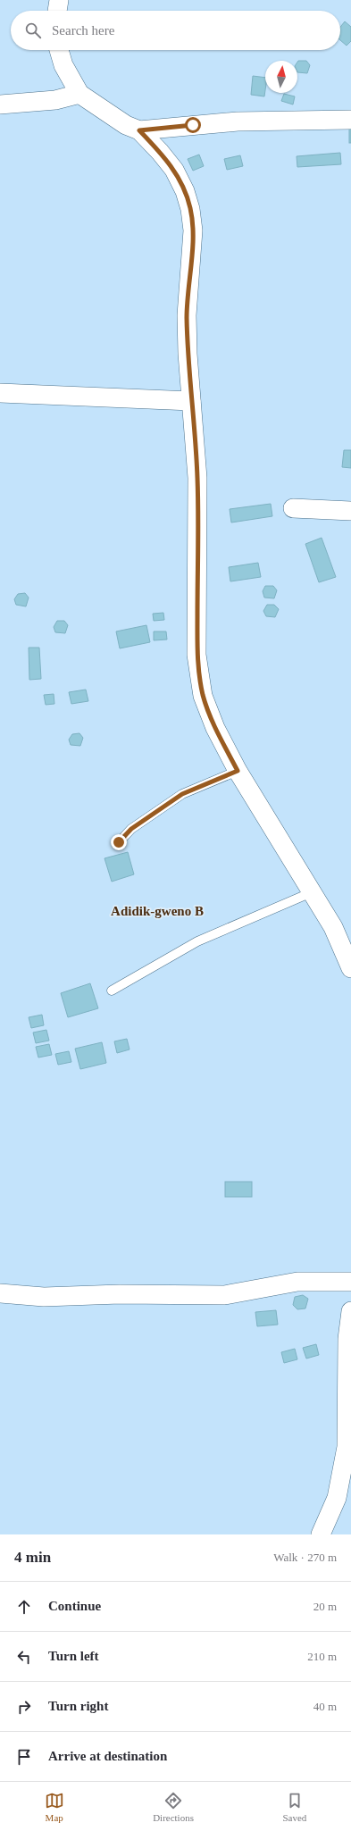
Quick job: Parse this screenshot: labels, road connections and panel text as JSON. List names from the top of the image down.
{
  "districts": ["Adidik-gweno B"],
  "north": "top",
  "page": {
    "search": "Search here",
    "heading": ["4 min", "Walk · 270 m"],
    "list": [
      ["Continue", "20 m"],
      ["Turn left", "210 m"],
      ["Turn right", "40 m"],
      "Arrive at destination"
    ],
    "nav": ["Map", "Directions", "Saved"]
  }
}
